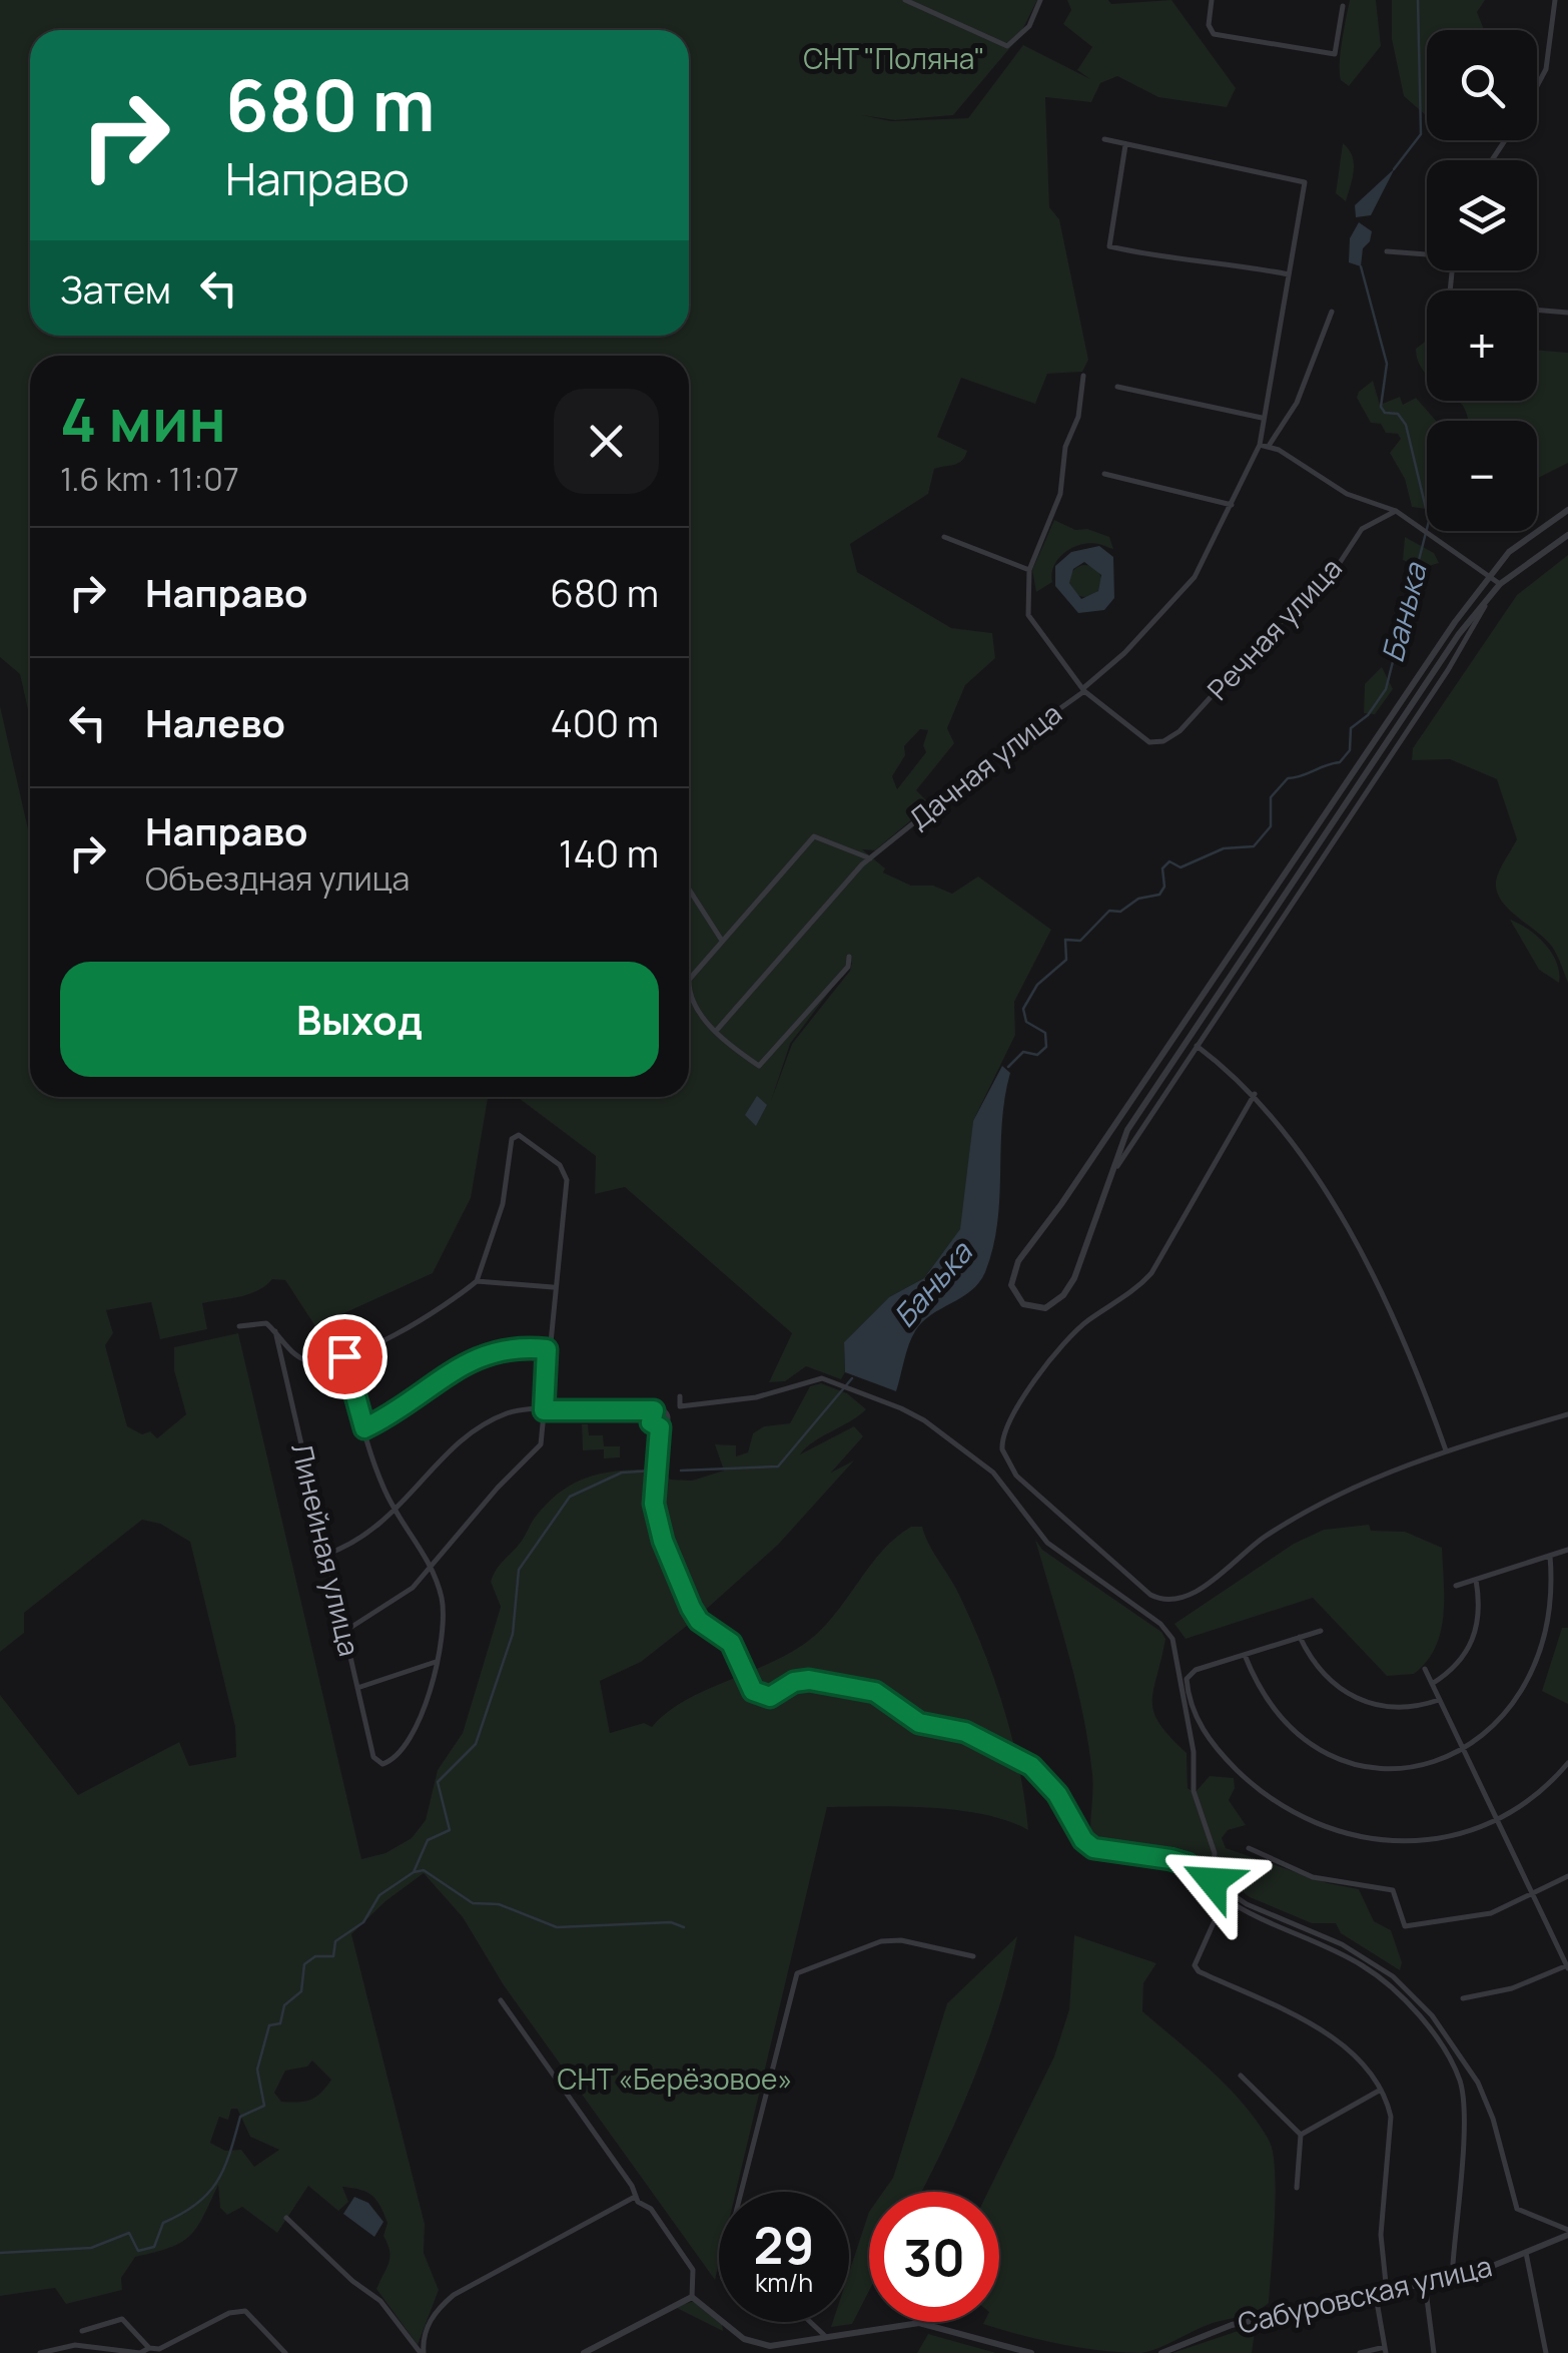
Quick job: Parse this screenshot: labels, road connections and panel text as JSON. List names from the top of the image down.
{
  "streets": {
    "street": [
      "Речная улица",
      "Дачная улица",
      "Линейная улица",
      "Сабуровская улица"
    ]
  },
  "crossings": [
    ["Речная улица", "Дачная улица"]
  ],
  "water": ["Банька"],
  "parks": ["СНТ \"Поляна\"", "СНТ «Берёзовое»"],
  "page": {
    "map_buttons": ["+", "−"],
    "turn": ["680 m", "Направо"],
    "then": "Затем",
    "heading": ["4 мин", "1.6 km · 11:07"],
    "list": [
      {
        "name": "Направо",
        "value": "680 m"
      },
      {
        "name": "Налево",
        "value": "400 m"
      },
      {
        "name": "Направо",
        "note": "Объездная улица",
        "value": "140 m"
      }
    ],
    "buttons": "Выход",
    "speed": "29 km/h",
    "limit": "30"
  }
}
